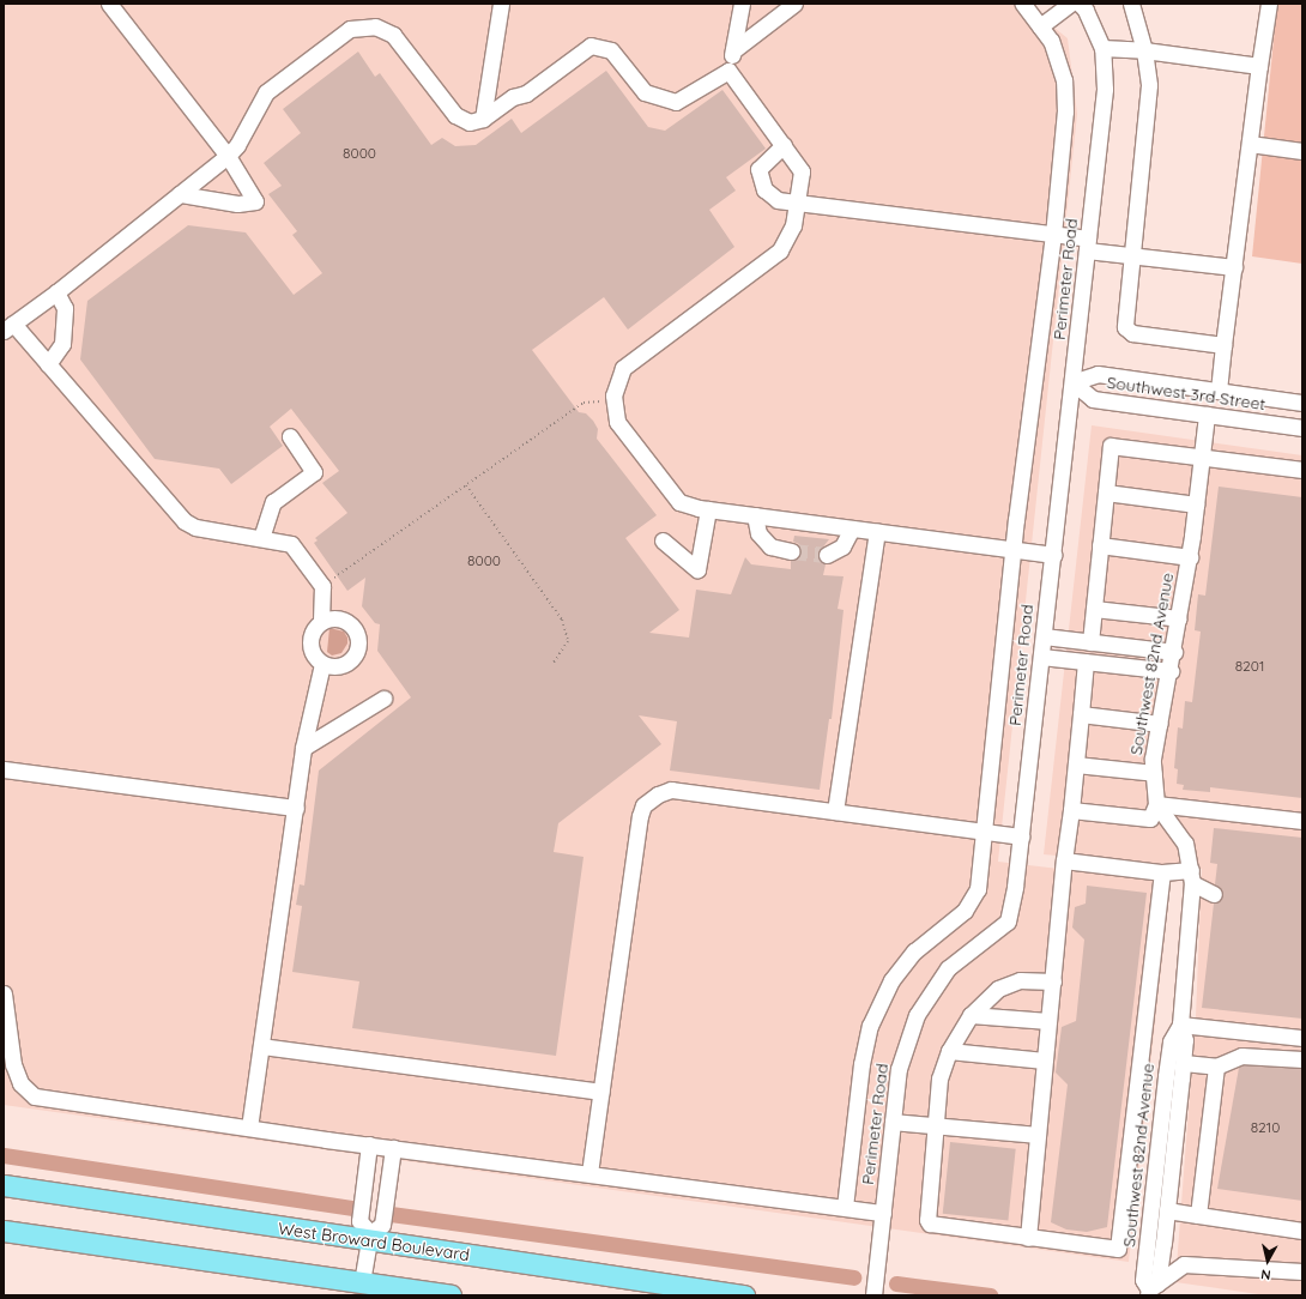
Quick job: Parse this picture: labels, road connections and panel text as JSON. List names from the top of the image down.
{
  "streets": {
    "main road": ["West Broward Boulevard"],
    "street": ["Perimeter Road", "Southwest 3rd Street", "Southwest 82nd Avenue"]
  },
  "crossings": [
    ["Perimeter Road", "Southwest 3rd Street"],
    ["Southwest 3rd Street", "Southwest 82nd Avenue"]
  ],
  "house_numbers": [
    "8000",
    "8000",
    "8201",
    "8210"
  ],
  "north": "bottom"
}
